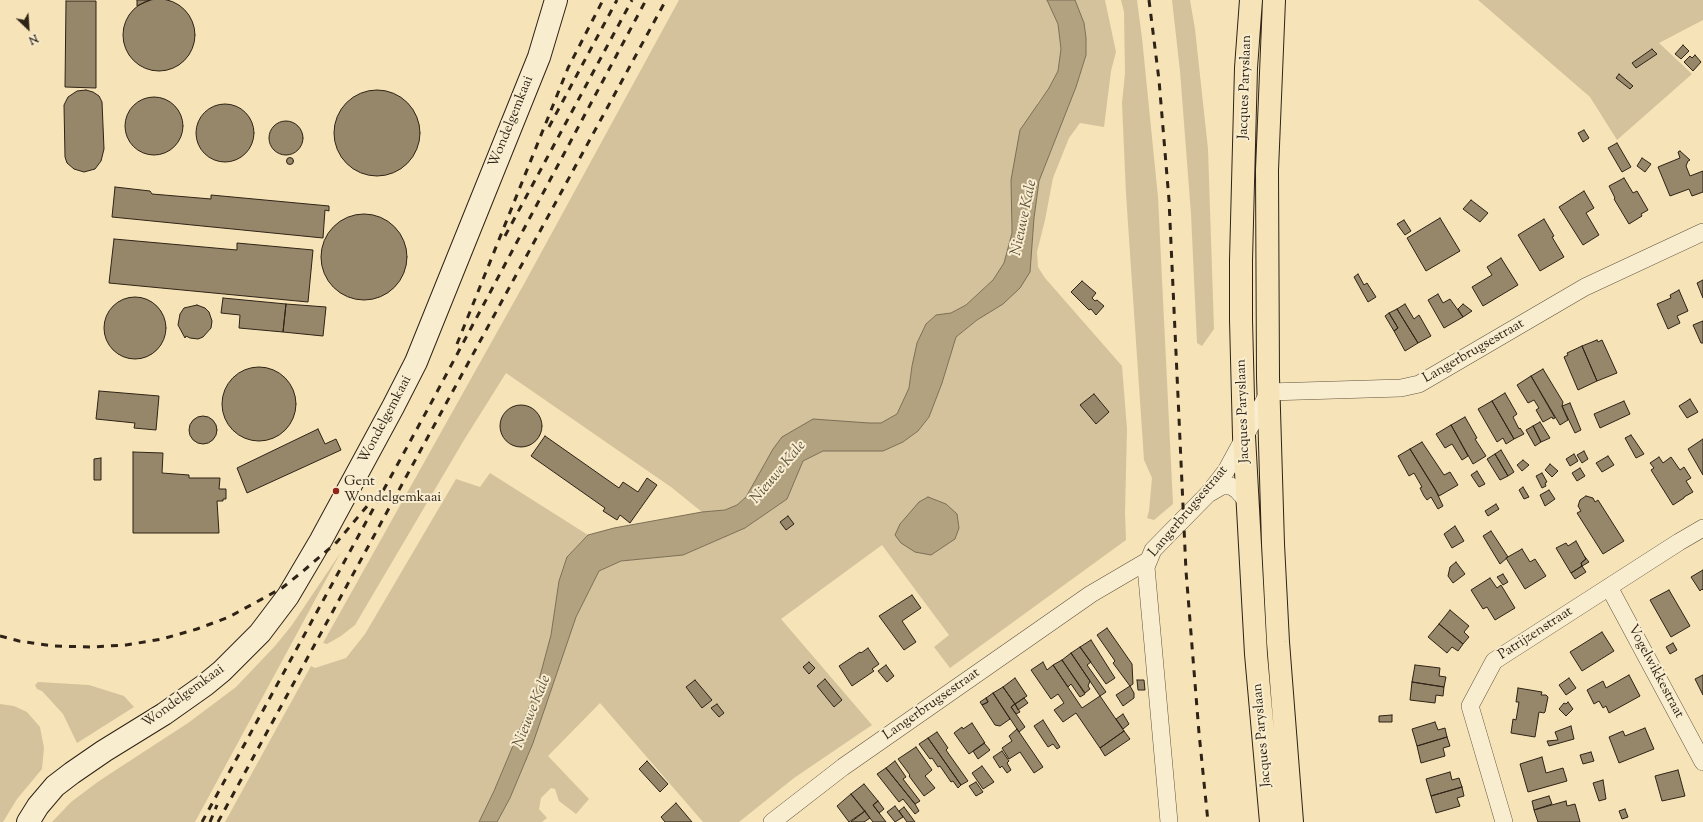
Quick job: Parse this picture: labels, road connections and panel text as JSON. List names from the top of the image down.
{
  "streets": {
    "highway": ["Jacques Paryslaan"],
    "main road": ["Wondelgemkaai"],
    "street": ["Langerbrugsestraat", "Patrijzenstraat", "Vogelwikkestraat"]
  },
  "crossings": [
    ["Jacques Paryslaan", "Langerbrugsestraat"],
    ["Patrijzenstraat", "Vogelwikkestraat"]
  ],
  "water": ["Nieuwe Kale"],
  "places": ["Gent Wondelgemkaai"],
  "north": "bottom right"
}
